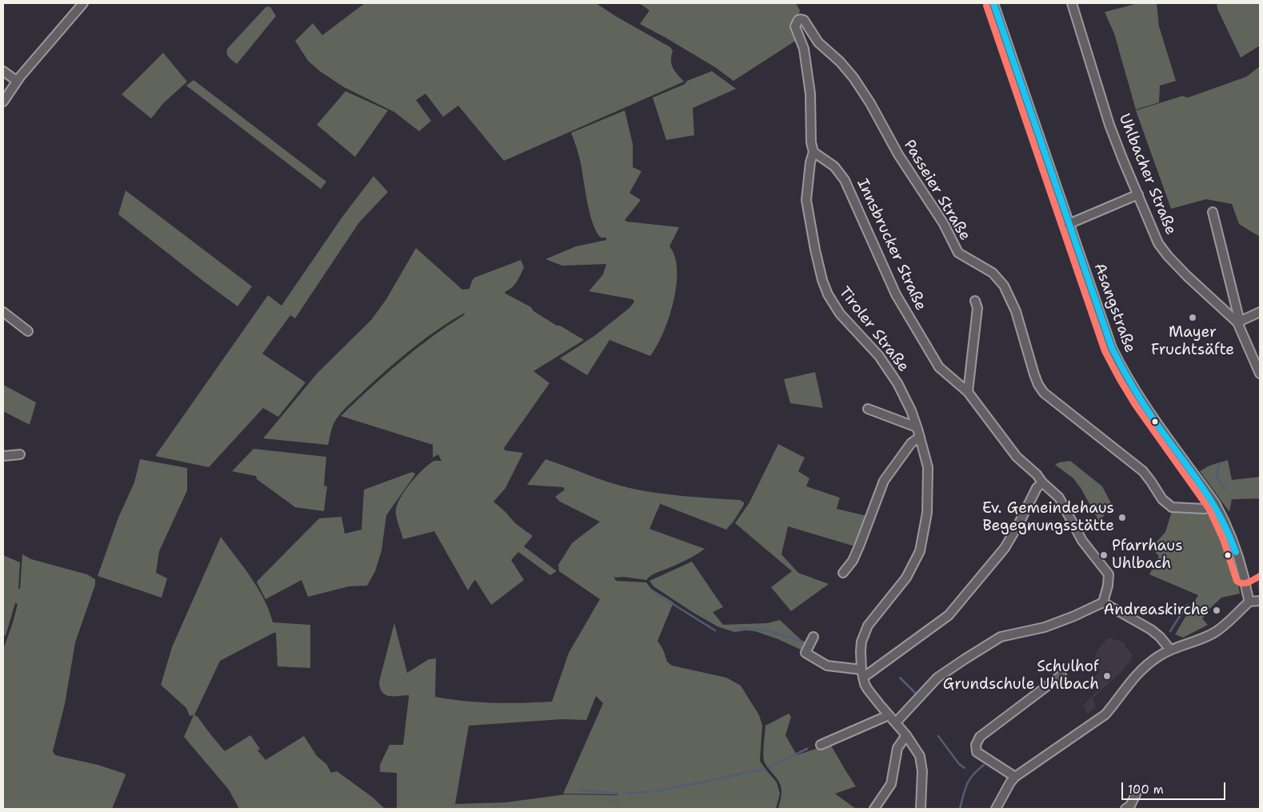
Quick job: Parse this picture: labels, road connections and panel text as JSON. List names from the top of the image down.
{
  "streets": {
    "street": [
      "Uhlbacher Straße",
      "Passeier Straße",
      "Innsbrucker Straße",
      "Asangstraße",
      "Tiroler Straße"
    ]
  },
  "crossings": [
    ["Passeier Straße", "Innsbrucker Straße"],
    ["Passeier Straße", "Asangstraße"],
    ["Passeier Straße", "Tiroler Straße"]
  ],
  "places": [
    "Mayer Fruchtsäfte",
    "Ev. Gemeindehaus Begegnungsstätte",
    "Pfarrhaus Uhlbach",
    "Andreaskirche",
    "Schulhof Grundschule Uhlbach"
  ],
  "scale_bar": "100 m"
}
